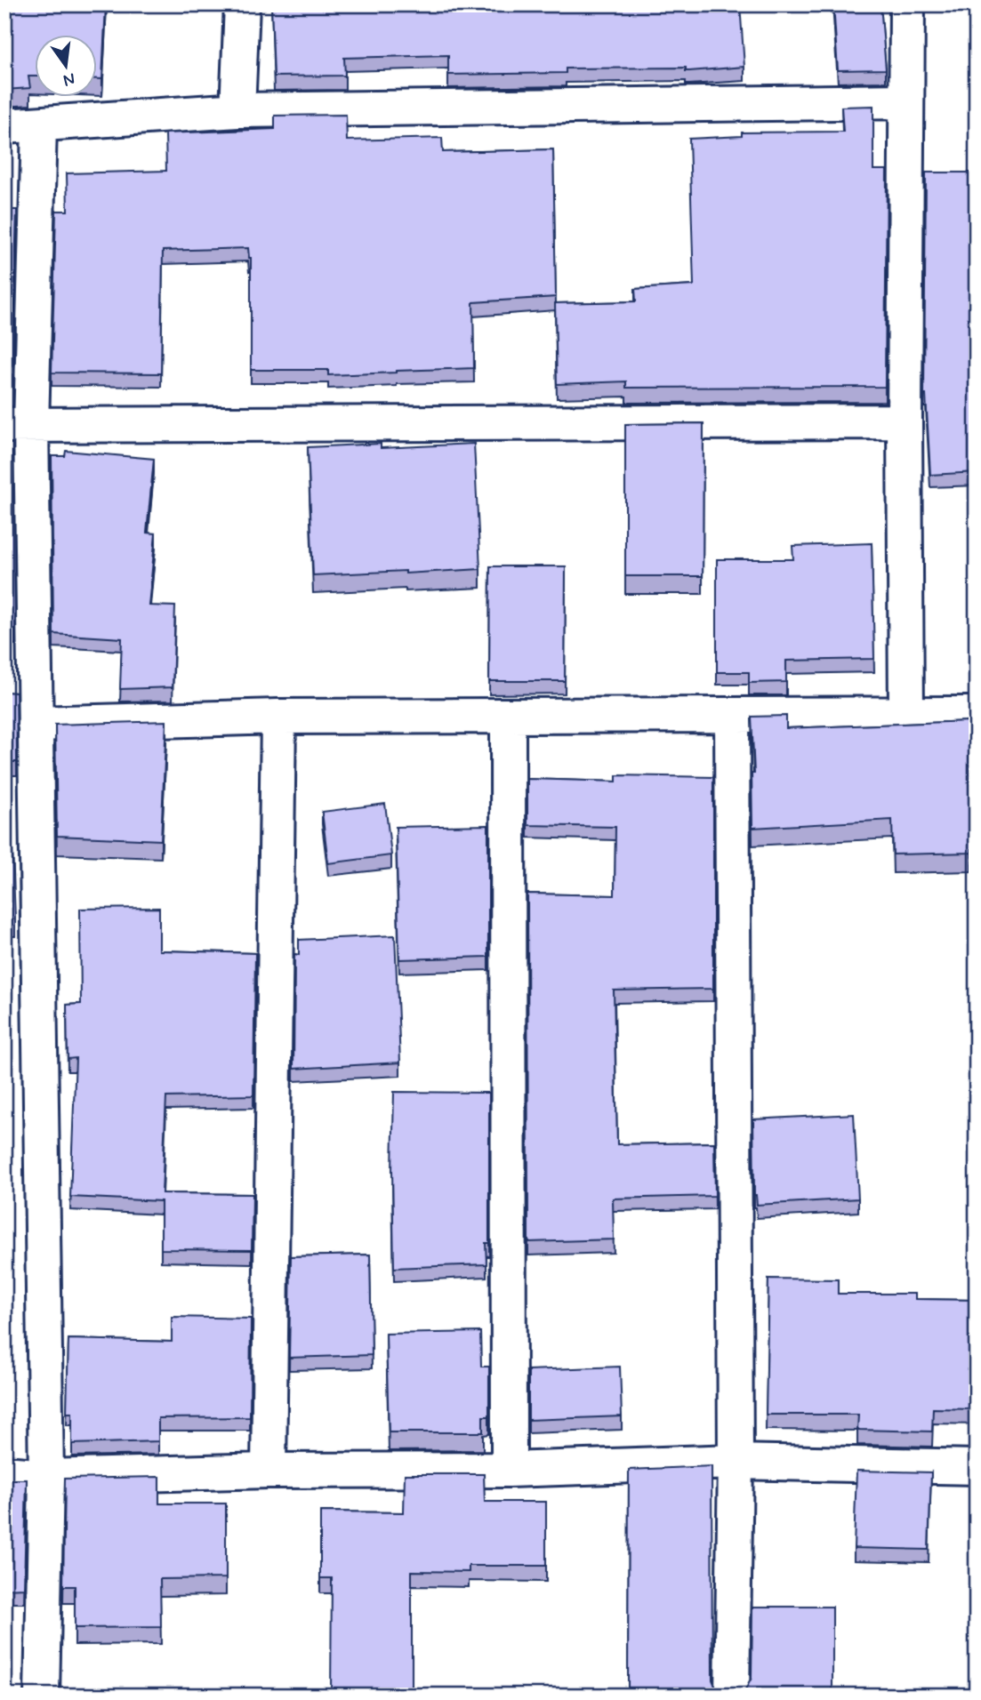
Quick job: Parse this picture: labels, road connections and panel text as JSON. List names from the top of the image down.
{
  "north": "bottom"
}
